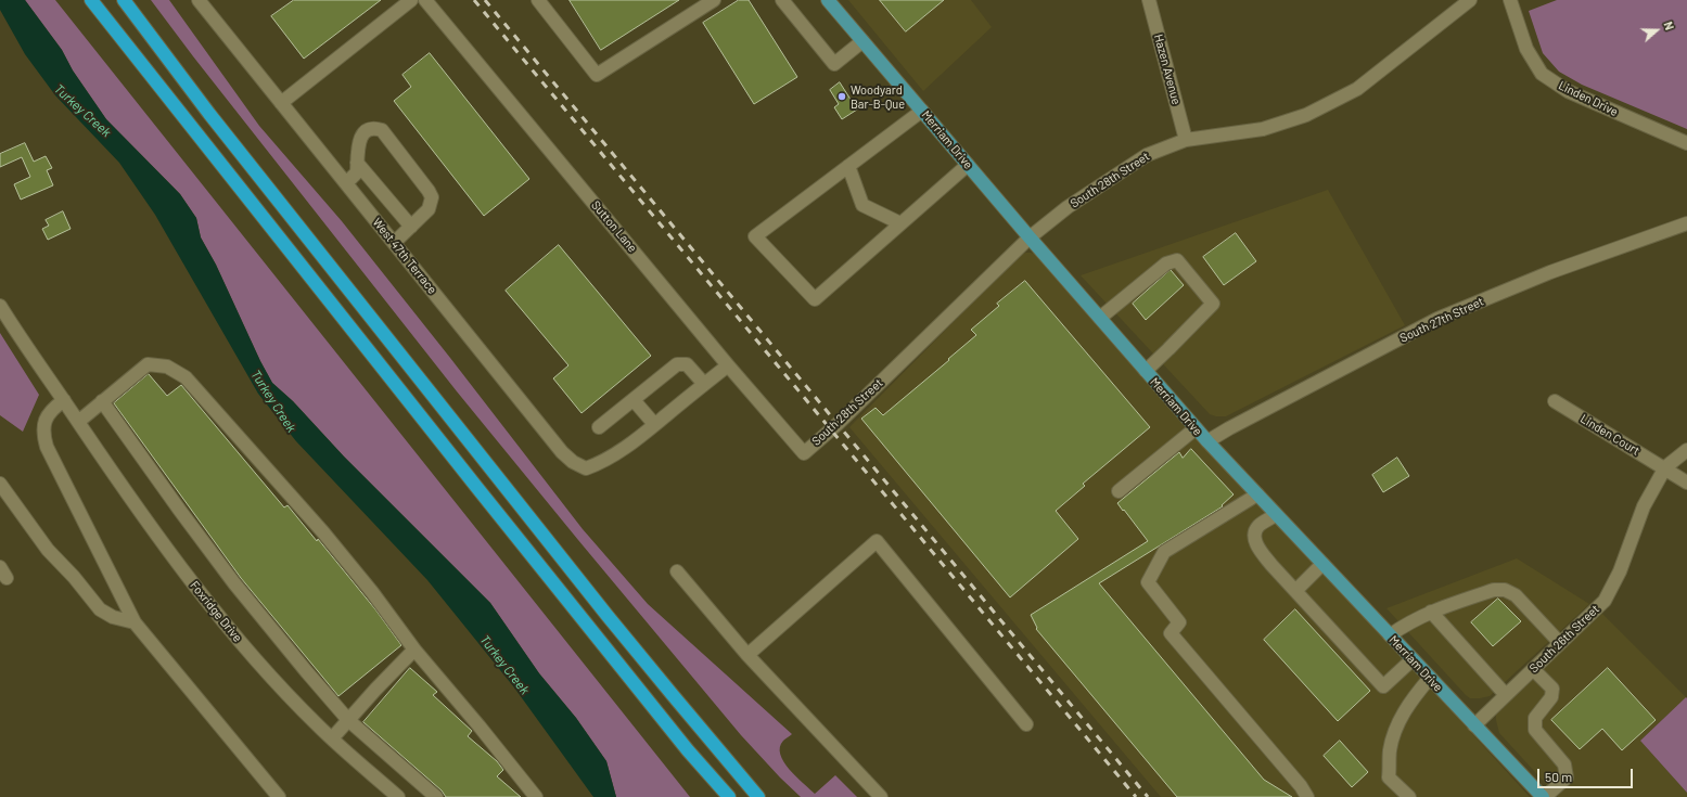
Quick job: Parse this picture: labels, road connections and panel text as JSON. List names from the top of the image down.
{
  "streets": {
    "main road": ["Merriam Drive"],
    "street": [
      "Hazen Avenue",
      "Linden Drive",
      "South 28th Street",
      "Sutton Lane",
      "West 47th Terrace",
      "South 27th Street",
      "Linden Court",
      "Foxridge Drive",
      "South 26th Street"
    ]
  },
  "crossings": [
    ["Hazen Avenue", "South 28th Street"],
    ["Merriam Drive", "South 28th Street"],
    ["Merriam Drive", "South 27th Street"],
    ["Merriam Drive", "South 26th Street"],
    ["South 28th Street", "Sutton Lane"],
    ["Linden Court", "South 26th Street"]
  ],
  "water": ["Turkey Creek"],
  "places": ["Woodyard Bar-B-Que"],
  "scale_bar": "50 m",
  "north": "right"
}
